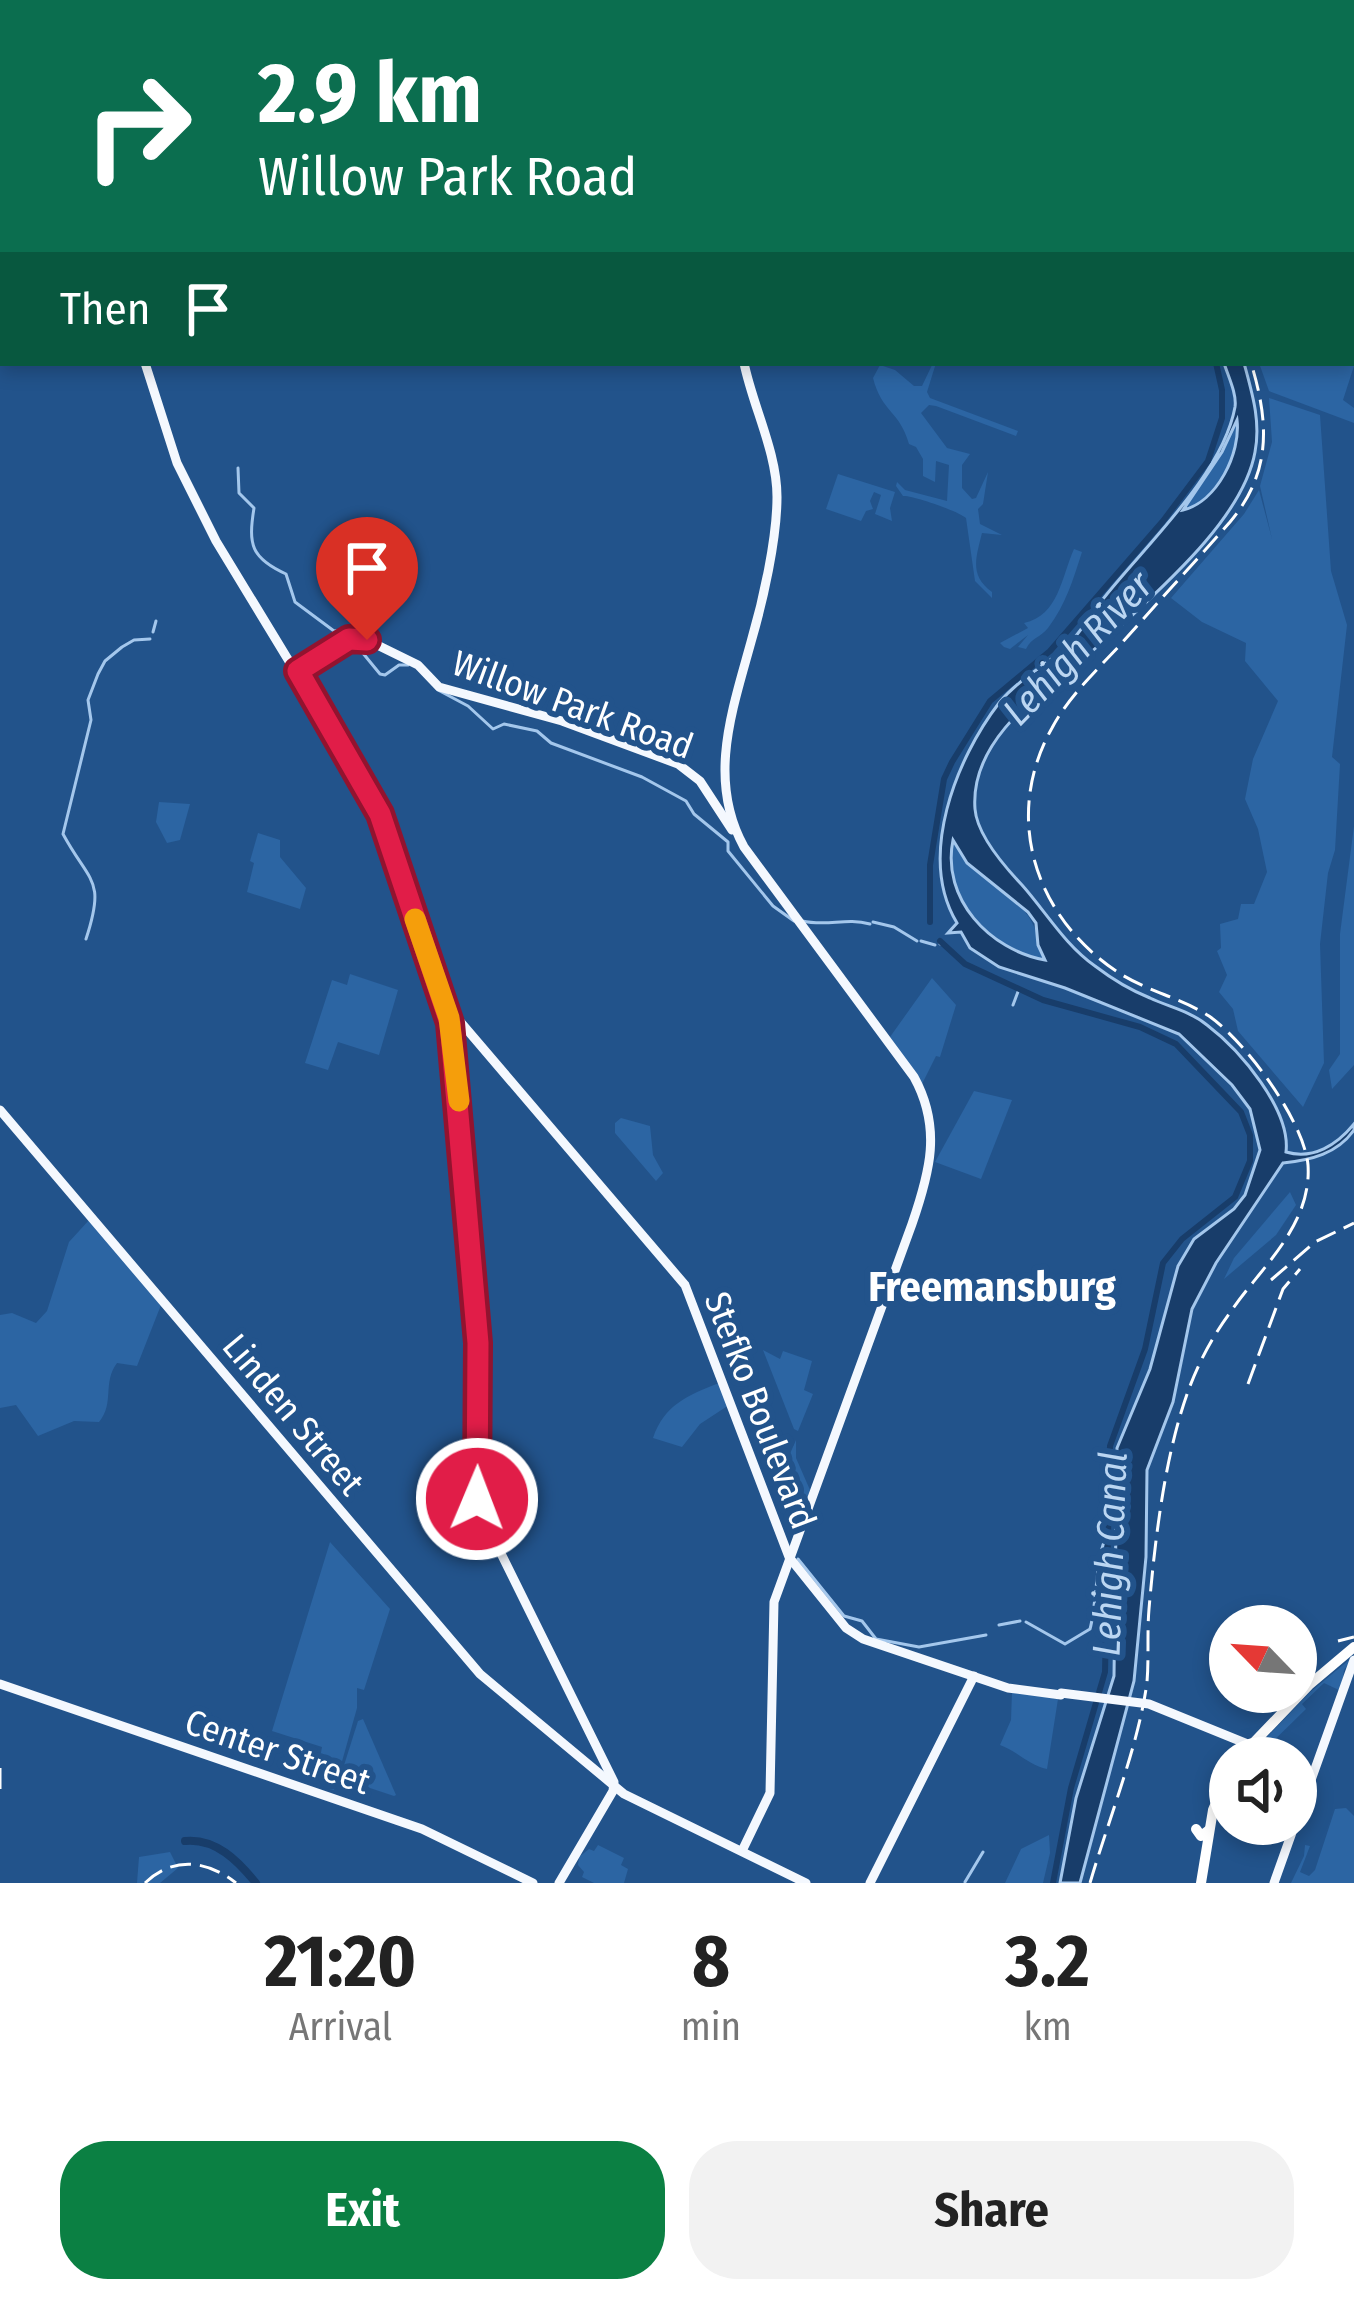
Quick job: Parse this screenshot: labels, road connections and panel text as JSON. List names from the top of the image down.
{
  "streets": {
    "main road": [
      "Willow Park Road",
      "Stefko Boulevard",
      "Linden Street",
      "Center Street"
    ]
  },
  "crossings": [
    ["Willow Park Road", "Stefko Boulevard"]
  ],
  "districts": ["Freemansburg"],
  "water": ["Lehigh River", "Lehigh Canal"],
  "north": "top left",
  "page": {
    "turn": ["2.9 km", "Willow Park Road"],
    "then": "Then",
    "eta": [
      "21:20",
      "Arrival",
      "8",
      "min",
      "3.2",
      "km"
    ],
    "buttons": ["Exit", "Share"]
  }
}
